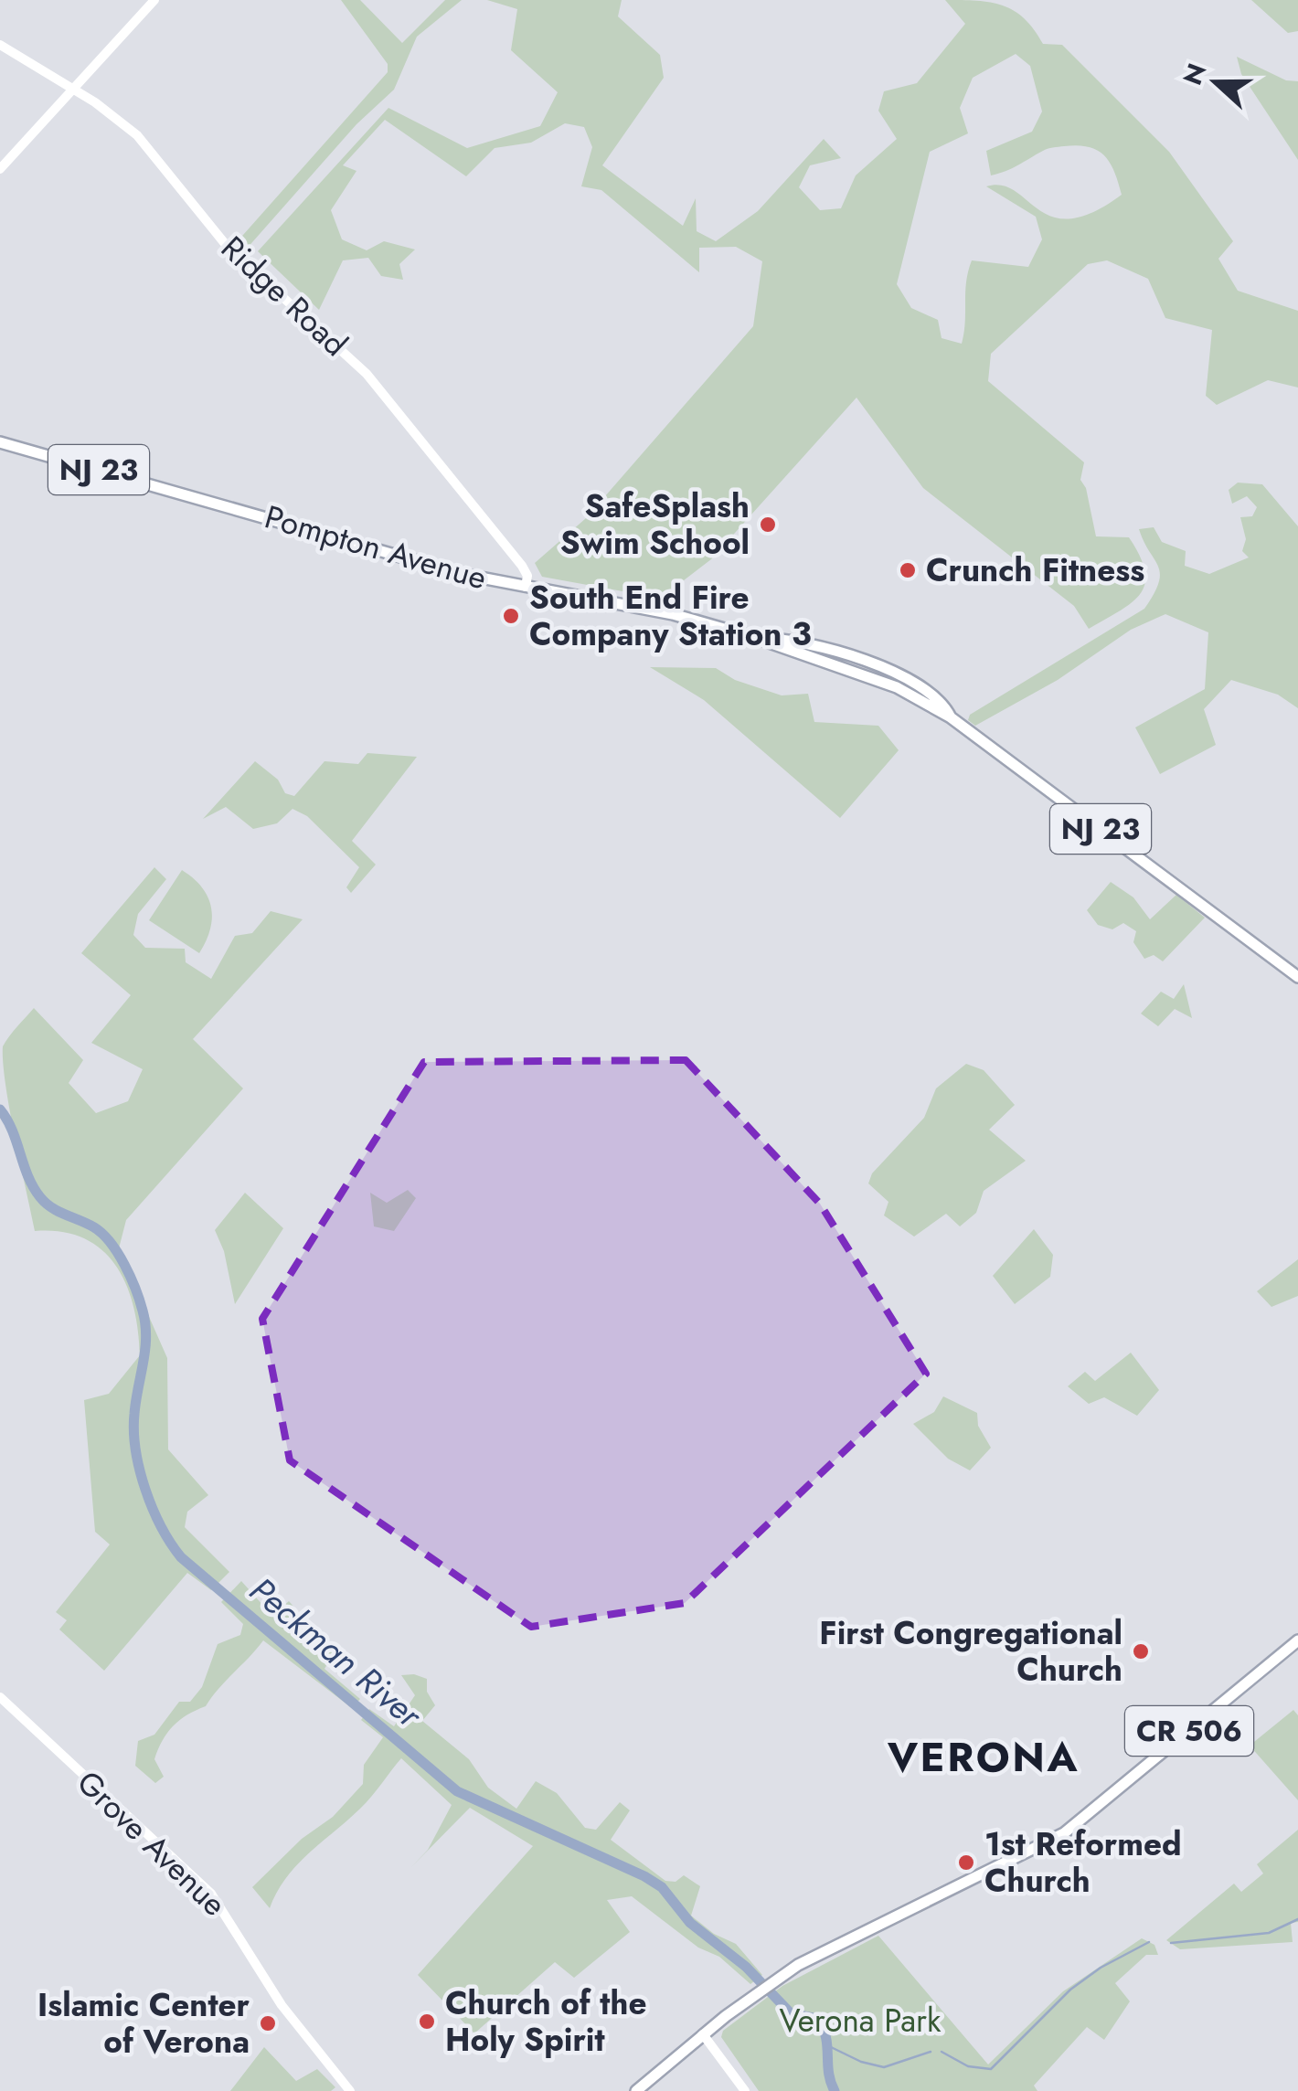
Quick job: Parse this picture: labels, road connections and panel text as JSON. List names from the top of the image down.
{
  "streets": {
    "main road": [
      "Ridge Road",
      "NJ 23",
      "Pompton Avenue",
      "CR 506",
      "Grove Avenue"
    ]
  },
  "crossings": [
    ["Ridge Road", "Pompton Avenue"]
  ],
  "districts": ["VERONA"],
  "water": ["Peckman River"],
  "parks": ["Verona Park"],
  "places": [
    "SafeSplash Swim School",
    "Crunch Fitness",
    "South End Fire Company Station 3",
    "First Congregational Church",
    "1st Reformed Church",
    "Church of the Holy Spirit",
    "Islamic Center of Verona"
  ],
  "north": "left"
}
